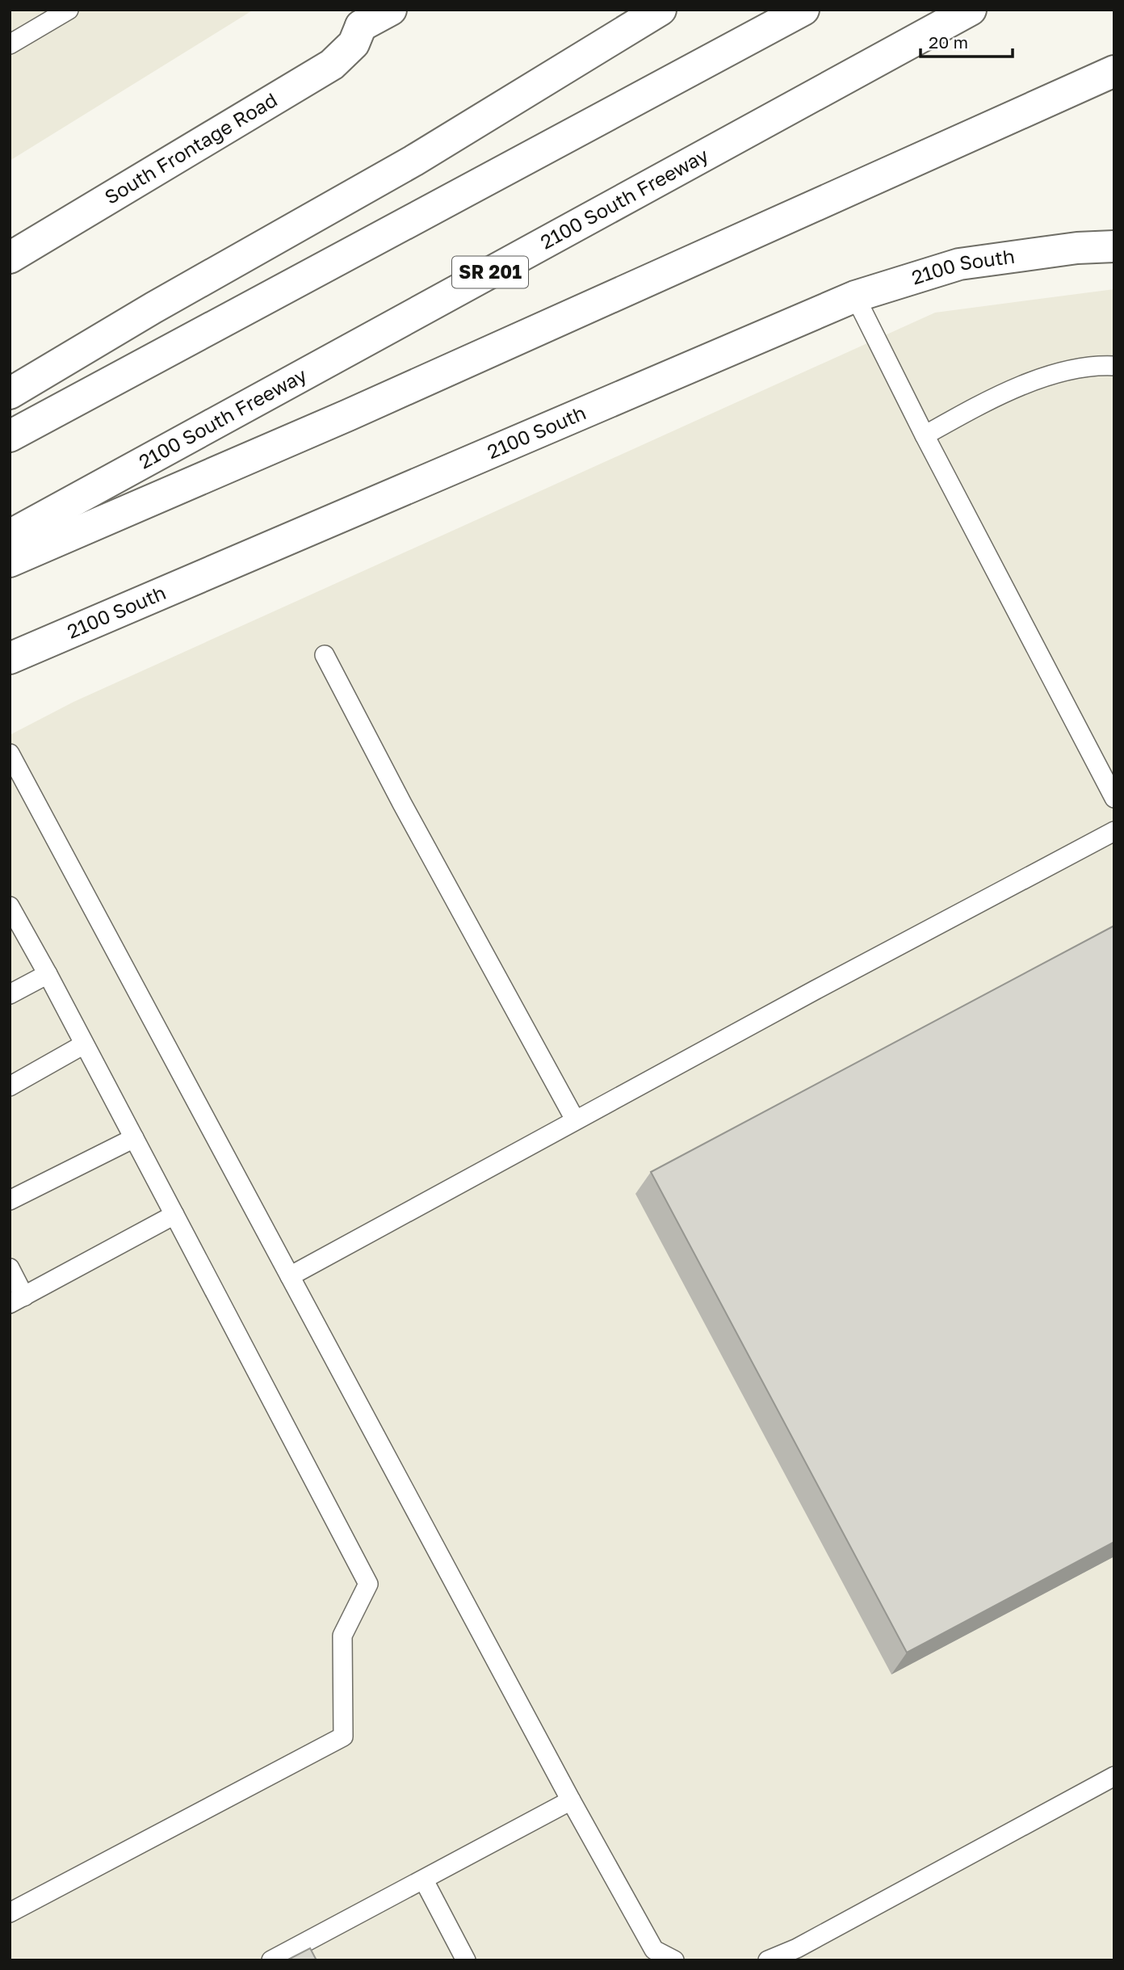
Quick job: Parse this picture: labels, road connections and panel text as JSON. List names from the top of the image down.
{
  "streets": {
    "main road": [
      "South Frontage Road",
      "2100 South Freeway",
      "2100 South",
      "SR 201"
    ]
  },
  "scale_bar": "20 m"
}
